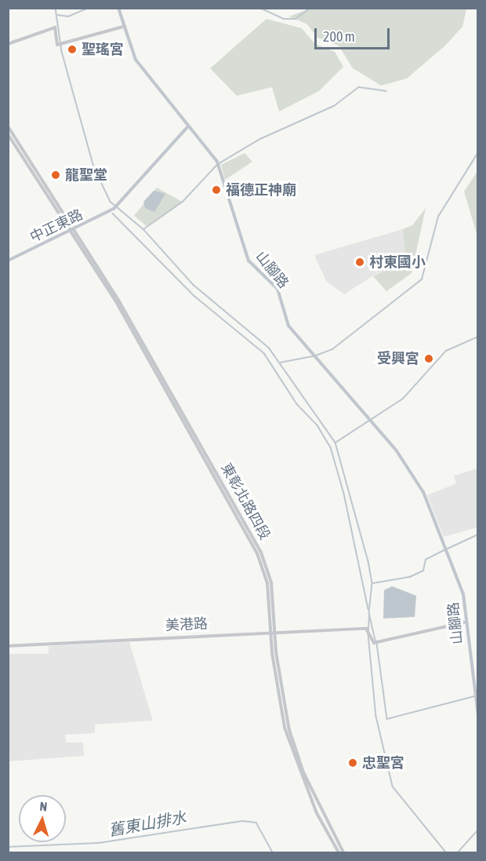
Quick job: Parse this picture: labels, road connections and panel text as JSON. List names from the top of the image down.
{
  "streets": {
    "main road": ["中正東路", "山腳路"],
    "street": ["東彰北路四段", "美港路"]
  },
  "crossings": [
    ["中正東路", "山腳路"],
    ["中正東路", "東彰北路四段"],
    ["山腳路", "美港路"],
    ["東彰北路四段", "美港路"]
  ],
  "water": ["舊東山排水"],
  "places": [
    "聖瑤宮",
    "龍聖堂",
    "福德正神廟",
    "村東國小",
    "受興宮",
    "忠聖宮"
  ],
  "scale_bar": "200 m",
  "north": "top"
}
